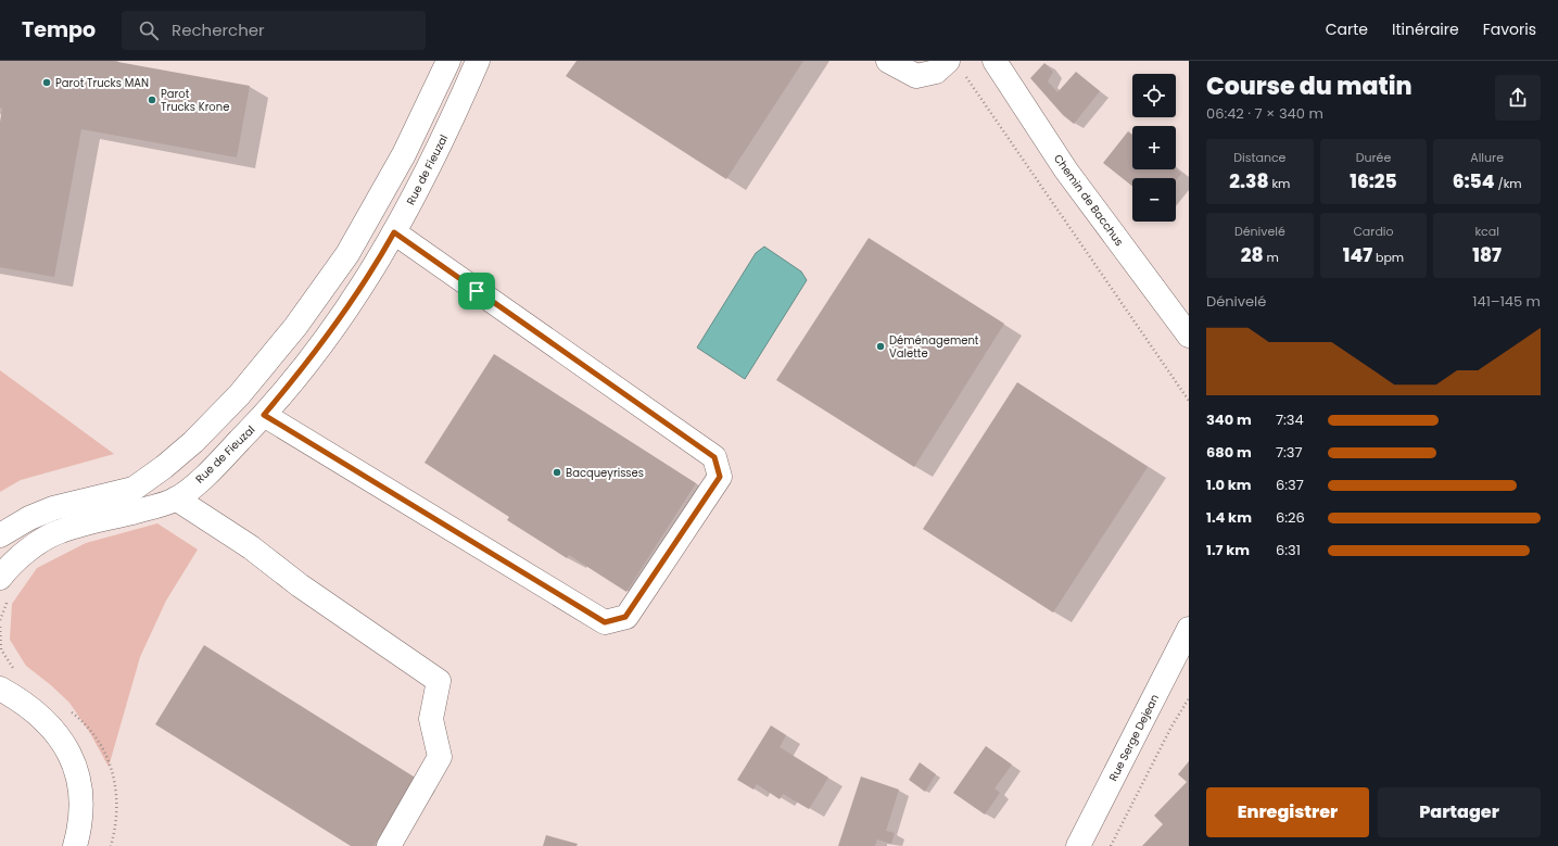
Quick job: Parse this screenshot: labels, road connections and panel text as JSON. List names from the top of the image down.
{
  "streets": {
    "street": ["Rue de Fieuzal", "Chemin de Bacchus", "Rue Serge Dejean"]
  },
  "places": [
    "Parot Trucks MAN",
    "Parot Trucks Krone",
    "Déménagement Valette",
    "Bacqueyrisses"
  ],
  "page": {
    "header": "Tempo",
    "search": "Rechercher",
    "nav": ["Carte", "Itinéraire", "Favoris"],
    "heading": ["Course du matin", "06:42 · 7 × 340 m"],
    "map_buttons": ["+", "−"],
    "stats": [
      ["Distance", "2.38 km"],
      ["Durée", "16:25"],
      ["Allure", "6:54 /km"],
      ["Dénivelé", "28 m"],
      ["Cardio", "147 bpm"],
      ["kcal", "187"]
    ],
    "chart": ["Dénivelé", "141–145 m"],
    "list": [
      {
        "name": "340 m",
        "note": "7:34"
      },
      {
        "name": "680 m",
        "note": "7:37"
      },
      {
        "name": "1.0 km",
        "note": "6:37"
      },
      {
        "name": "1.4 km",
        "note": "6:26"
      },
      {
        "name": "1.7 km",
        "note": "6:31"
      }
    ],
    "buttons": ["Enregistrer", "Partager"]
  }
}
